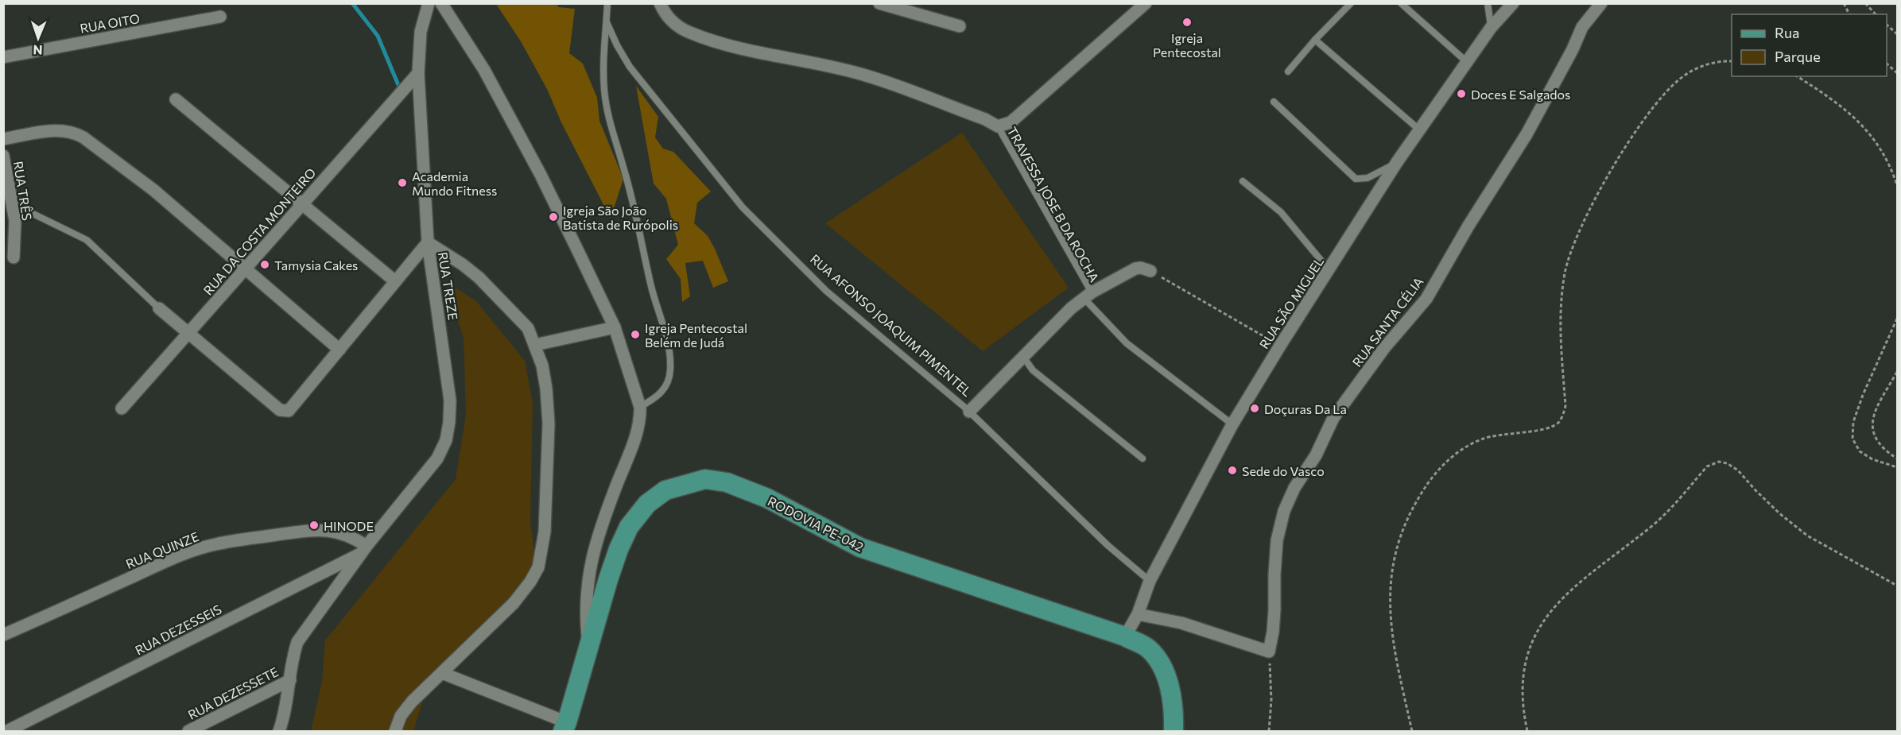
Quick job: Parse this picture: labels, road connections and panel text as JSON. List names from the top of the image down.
{
  "streets": {
    "main road": ["RODOVIA PE-042"],
    "street": [
      "RUA OITO",
      "RUA TRÊS",
      "RUA DA COSTA MONTEIRO",
      "RUA TREZE",
      "RUA SÃO MIGUEL",
      "RUA SANTA CÉLIA",
      "RUA QUINZE",
      "RUA DEZESSEIS",
      "RUA DEZESSETE"
    ],
    "lane": ["TRAVESSA JOSE B DA ROCHA", "RUA AFONSO JOAQUIM PIMENTEL"]
  },
  "crossings": [
    ["TRAVESSA JOSE B DA ROCHA", "RUA SÃO MIGUEL"],
    ["RUA DA COSTA MONTEIRO", "RUA TREZE"],
    ["RUA TREZE", "RUA QUINZE"],
    ["RUA TREZE", "RUA DEZESSEIS"],
    ["RUA TREZE", "RUA DEZESSETE"],
    ["RUA SÃO MIGUEL", "RUA AFONSO JOAQUIM PIMENTEL"],
    ["RUA SÃO MIGUEL", "RODOVIA PE-042"],
    ["RUA QUINZE", "RUA DEZESSEIS"]
  ],
  "places": [
    "Igreja Pentecostal",
    "Doces E Salgados",
    "Academia Mundo Fitness",
    "Igreja São João Batista de Rurópolis",
    "Tamysia Cakes",
    "Igreja Pentecostal Belém de Judá",
    "Doçuras Da La",
    "Sede do Vasco",
    "HINODE"
  ],
  "legend": ["Rua", "Parque"],
  "north": "bottom"
}
